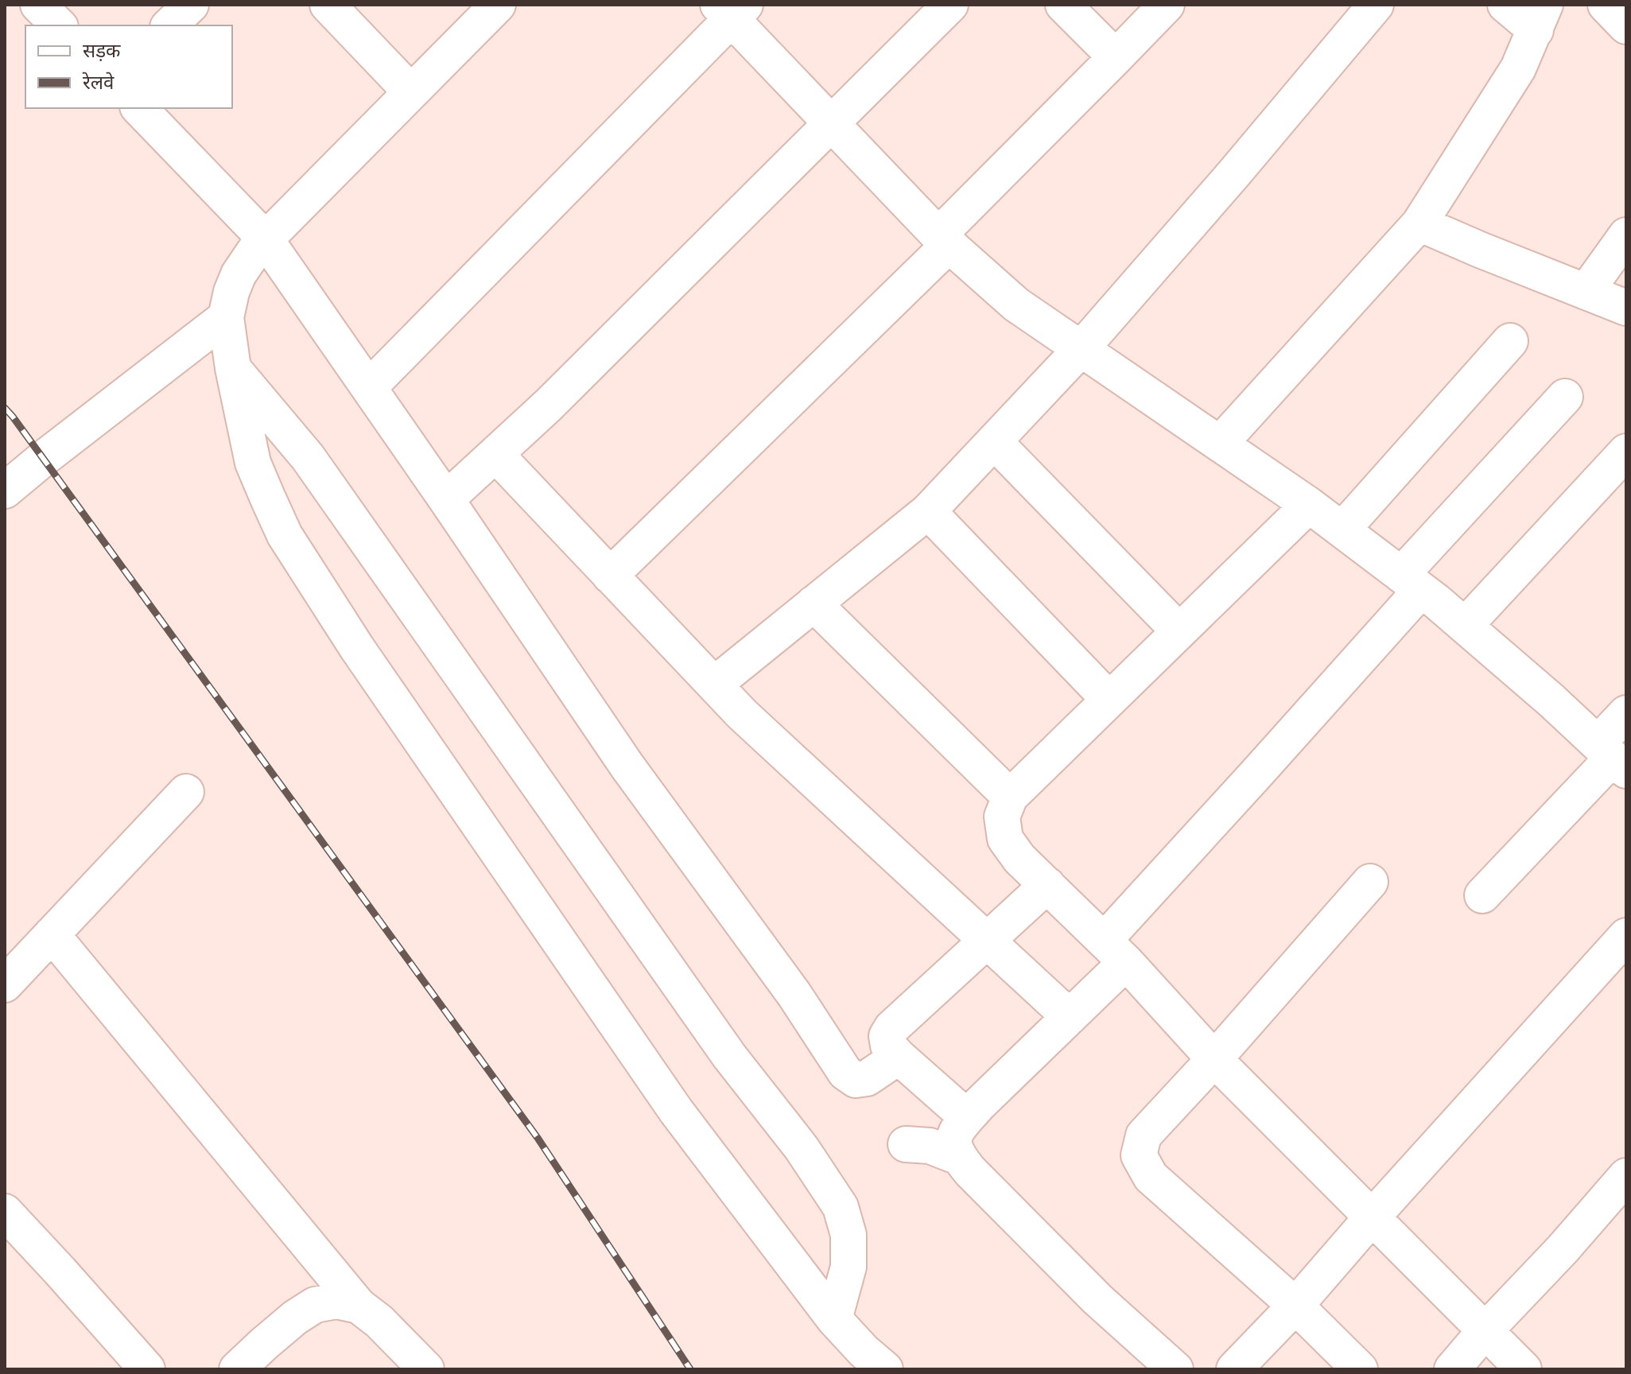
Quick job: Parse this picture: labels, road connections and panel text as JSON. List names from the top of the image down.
{
  "legend": ["सड़क", "रेलवे"]
}
